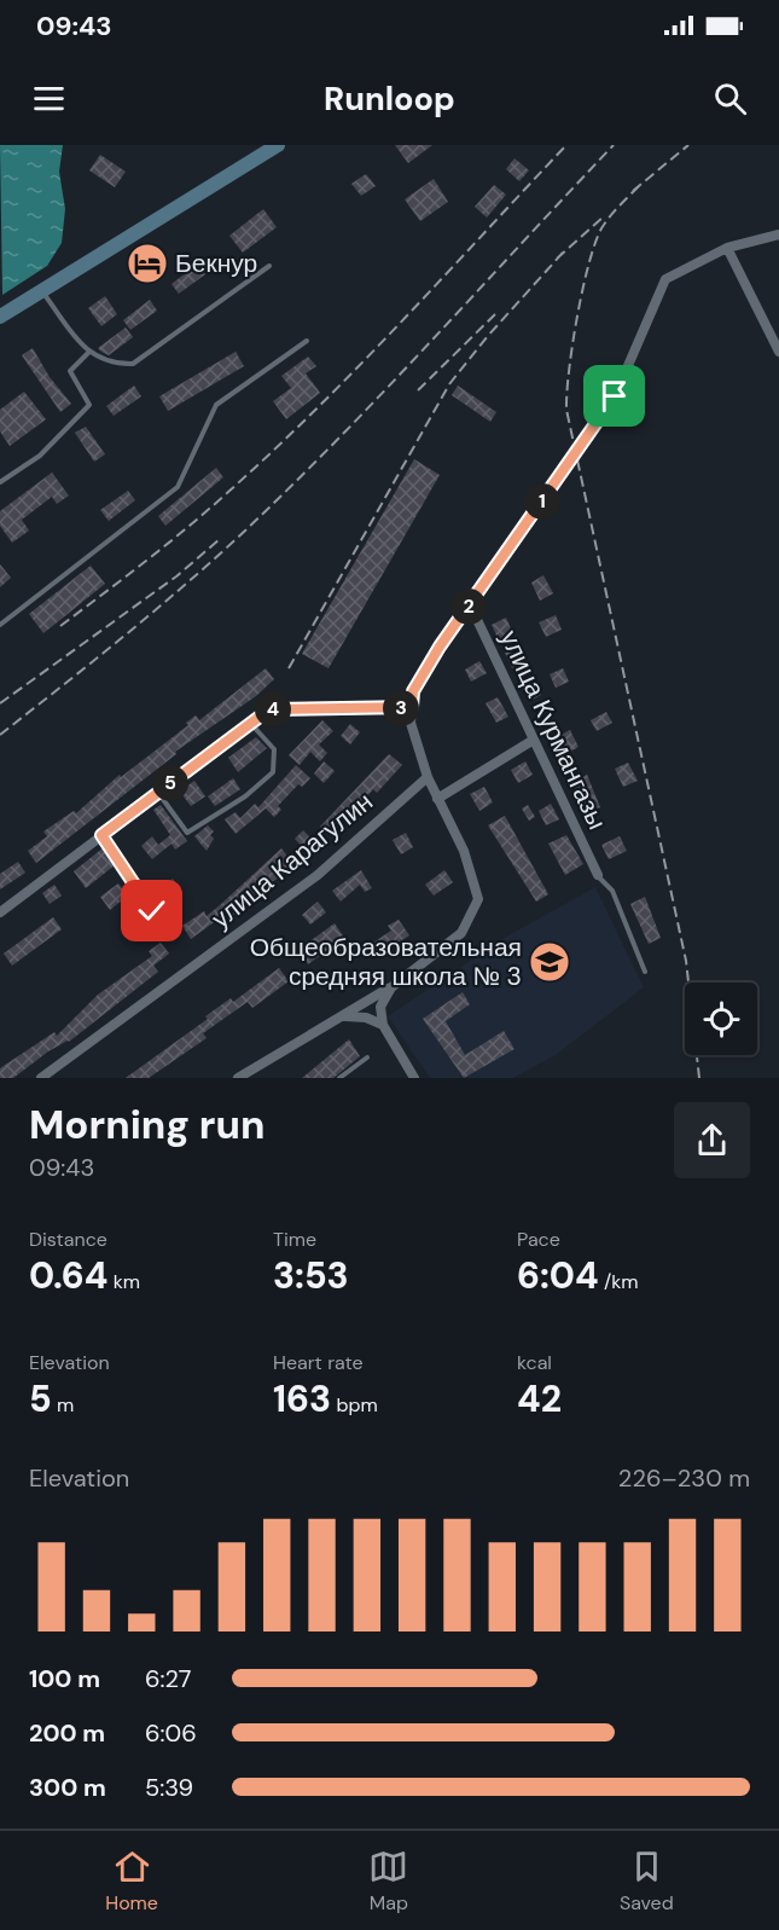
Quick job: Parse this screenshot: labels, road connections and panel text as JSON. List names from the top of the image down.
{
  "streets": {
    "street": ["улица Курмангазы", "улица Карагулин"]
  },
  "places": {
    "hotel": ["Бекнур"],
    "school or university": ["Общеобразовательная средняя школа № 3"]
  },
  "page": {
    "status": "09:43",
    "header": "Runloop",
    "pins": [
      "1",
      "2",
      "3",
      "4",
      "5"
    ],
    "heading": ["Morning run", "09:43"],
    "stats": [
      ["Distance", "0.64 km"],
      ["Time", "3:53"],
      ["Pace", "6:04 /km"],
      ["Elevation", "5 m"],
      ["Heart rate", "163 bpm"],
      ["kcal", "42"]
    ],
    "chart": ["Elevation", "226–230 m"],
    "list": [
      {
        "name": "100 m",
        "note": "6:27"
      },
      {
        "name": "200 m",
        "note": "6:06"
      },
      {
        "name": "300 m",
        "note": "5:39"
      }
    ],
    "tabs": ["Home", "Map", "Saved"]
  }
}
